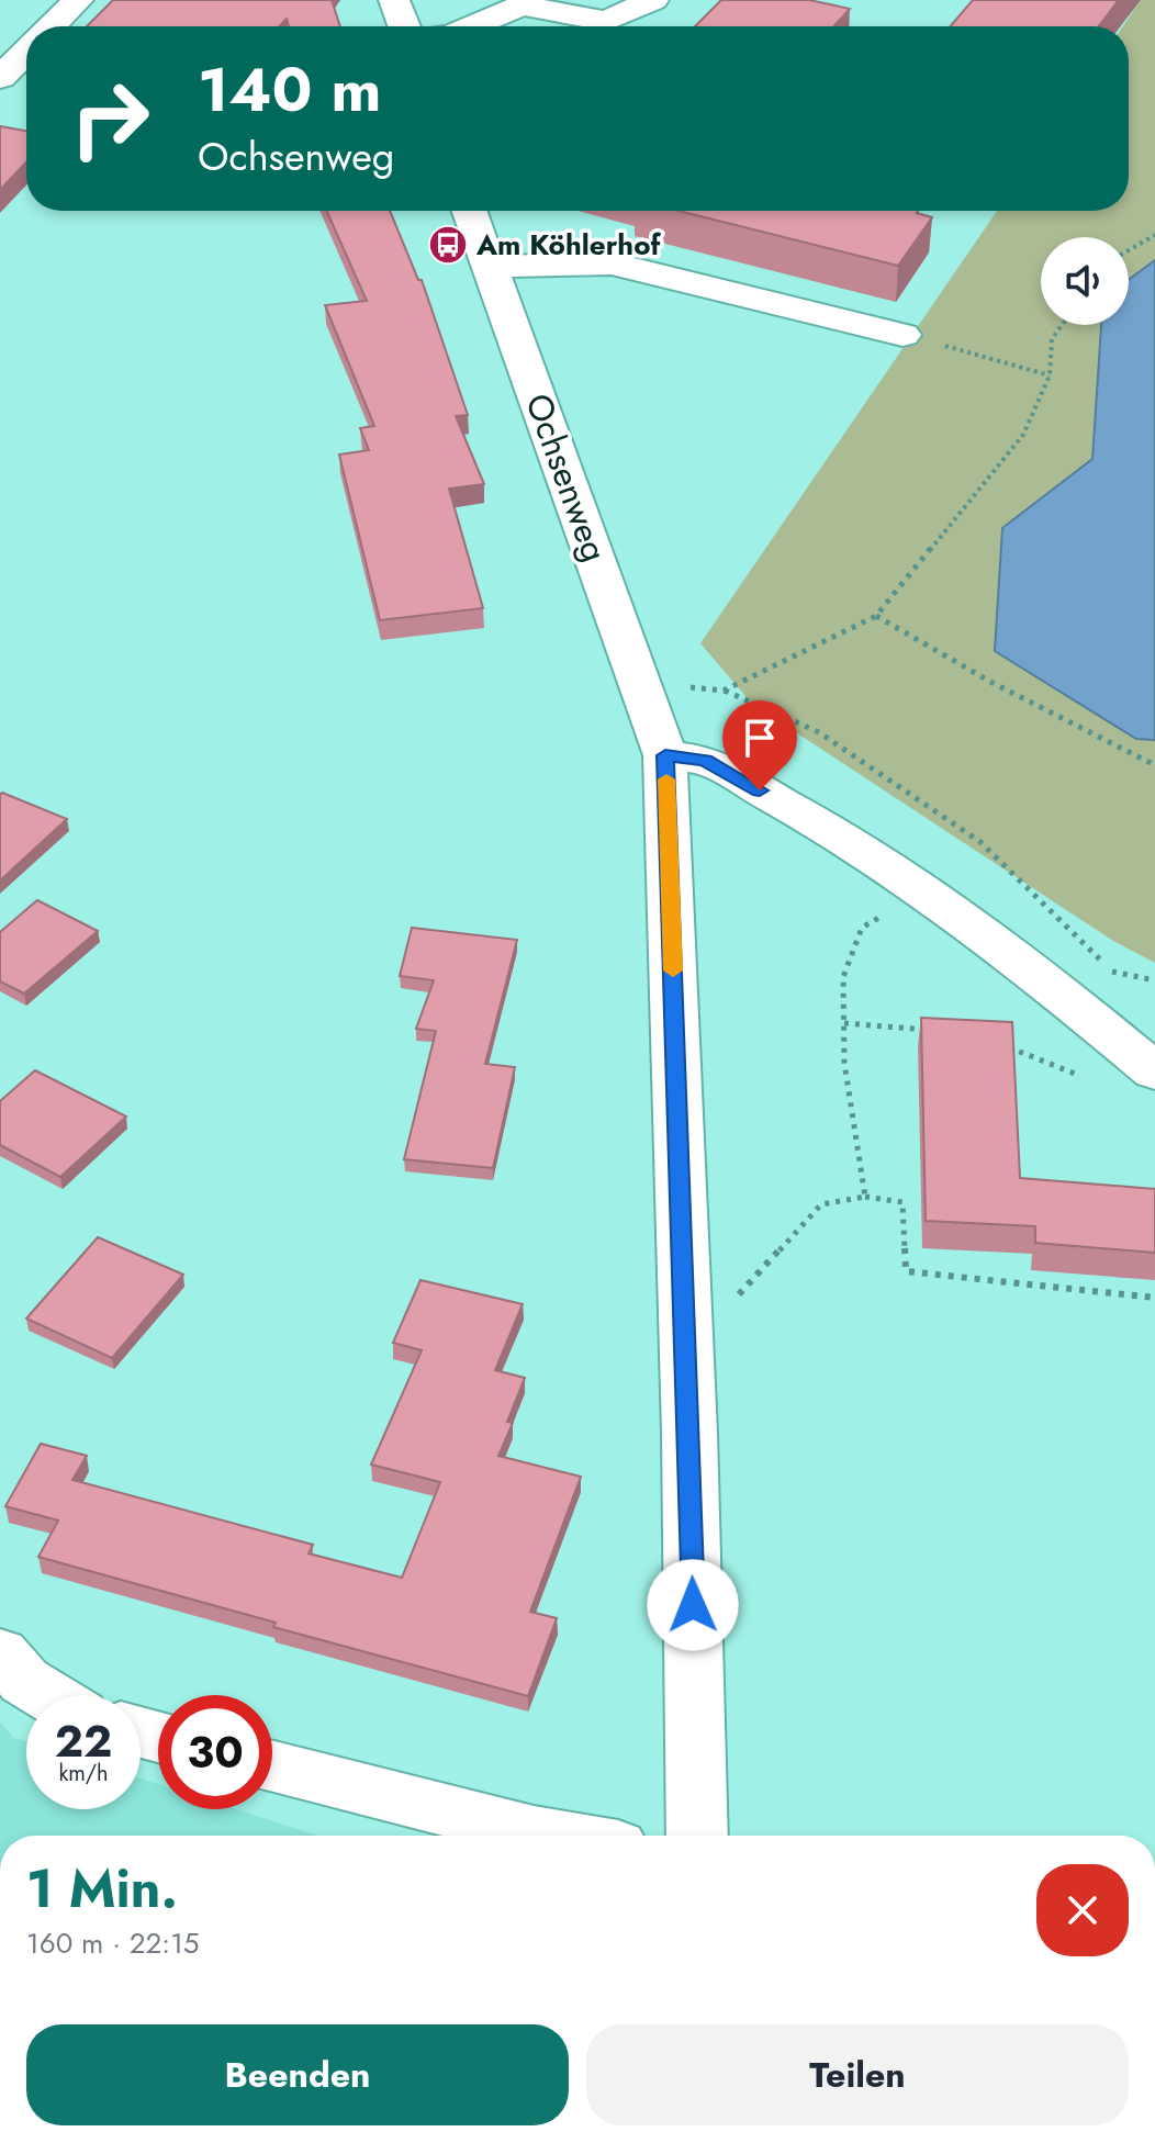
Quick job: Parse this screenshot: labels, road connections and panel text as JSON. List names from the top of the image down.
{
  "streets": {
    "street": ["Ochsenweg"]
  },
  "places": {
    "bus stop": ["Am Köhlerhof"]
  },
  "page": {
    "turn": ["140 m", "Ochsenweg"],
    "speed": "22 km/h",
    "limit": "30",
    "heading": ["1 Min.", "160 m · 22:15"],
    "buttons": ["Beenden", "Teilen"]
  }
}
